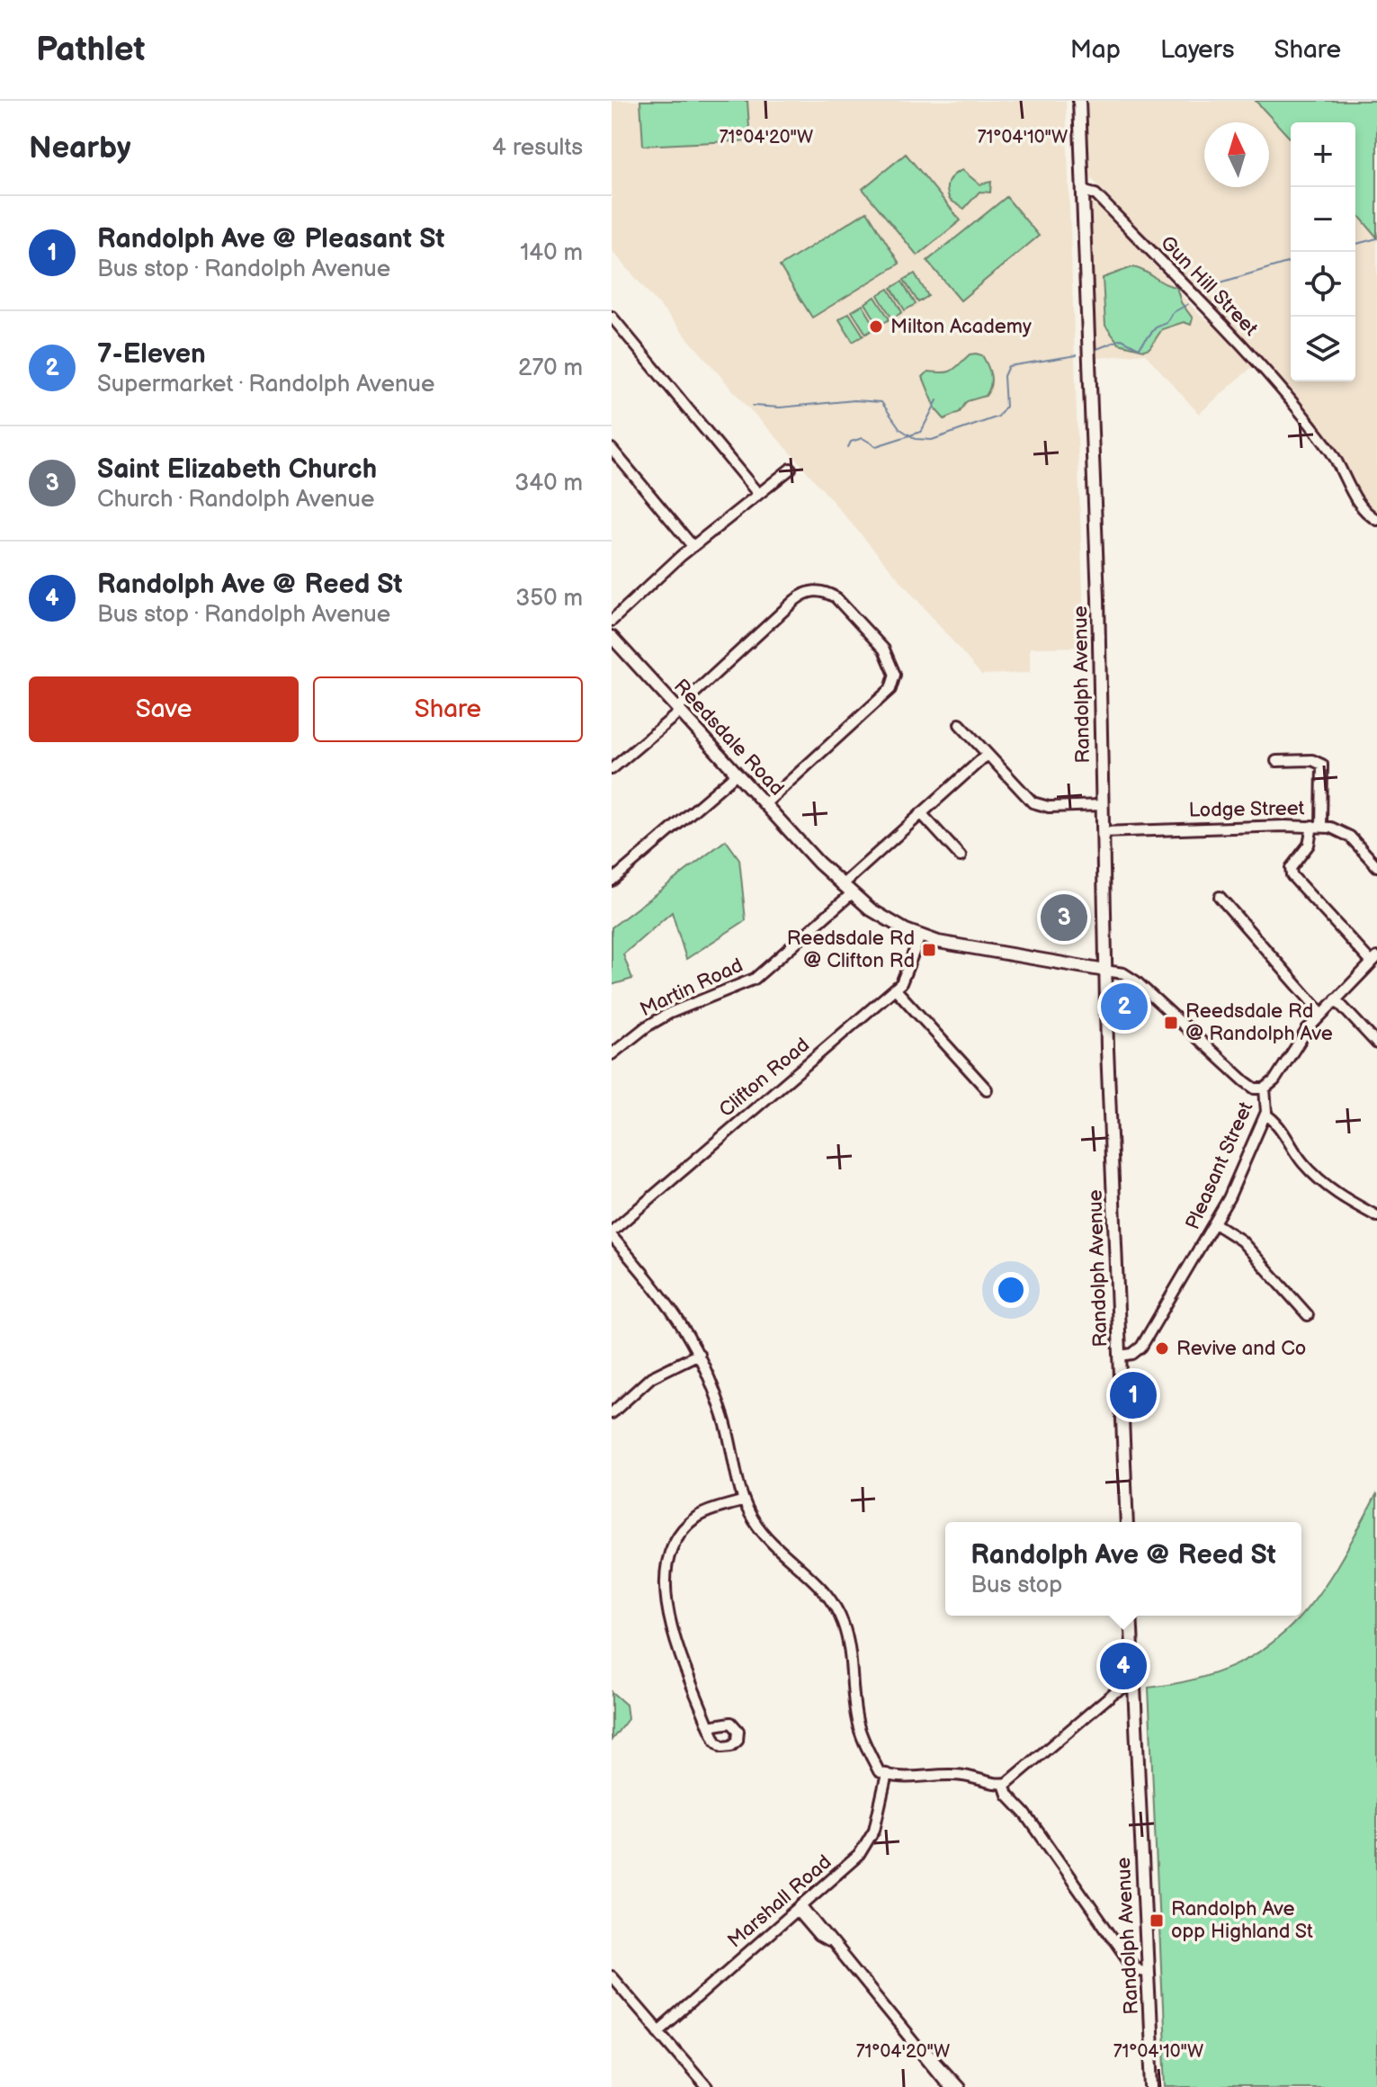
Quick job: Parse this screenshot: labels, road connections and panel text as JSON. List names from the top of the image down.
{
  "streets": {
    "main road": ["Randolph Avenue", "Reedsdale Road"],
    "street": [
      "Gun Hill Street",
      "Lodge Street",
      "Martin Road",
      "Clifton Road",
      "Pleasant Street",
      "Marshall Road"
    ]
  },
  "crossings": [
    ["Gun Hill Street", "Randolph Avenue"],
    ["Randolph Avenue", "Reedsdale Road"],
    ["Randolph Avenue", "Lodge Street"],
    ["Randolph Avenue", "Pleasant Street"],
    ["Reedsdale Road", "Martin Road"],
    ["Reedsdale Road", "Clifton Road"],
    ["Reedsdale Road", "Pleasant Street"]
  ],
  "places": {
    "other": ["Milton Academy", "Revive and Co"],
    "transit": ["Reedsdale Rd @ Clifton Rd", "Reedsdale Rd @ Randolph Ave", "Randolph Ave opp Highland St"]
  },
  "north": "top",
  "page": {
    "header": "Pathlet",
    "nav": ["Map", "Layers", "Share"],
    "heading": ["Nearby", "4 results"],
    "map_buttons": ["+", "−"],
    "list": [
      {
        "mark": "1",
        "name": "Randolph Ave @ Pleasant St",
        "note": "Bus stop · Randolph Avenue",
        "value": "140 m"
      },
      {
        "mark": "2",
        "name": "7-Eleven",
        "note": "Supermarket · Randolph Avenue",
        "value": "270 m"
      },
      {
        "mark": "3",
        "name": "Saint Elizabeth Church",
        "note": "Church · Randolph Avenue",
        "value": "340 m"
      },
      {
        "mark": "4",
        "name": "Randolph Ave @ Reed St",
        "note": "Bus stop · Randolph Avenue",
        "value": "350 m"
      }
    ],
    "buttons": ["Save", "Share"],
    "pins": [
      "3",
      "2",
      "1",
      "4"
    ],
    "popup": ["Randolph Ave @ Reed St", "Bus stop"]
  },
  "coordinates": ["71°04'20\"W", "71°04'10\"W"]
}
